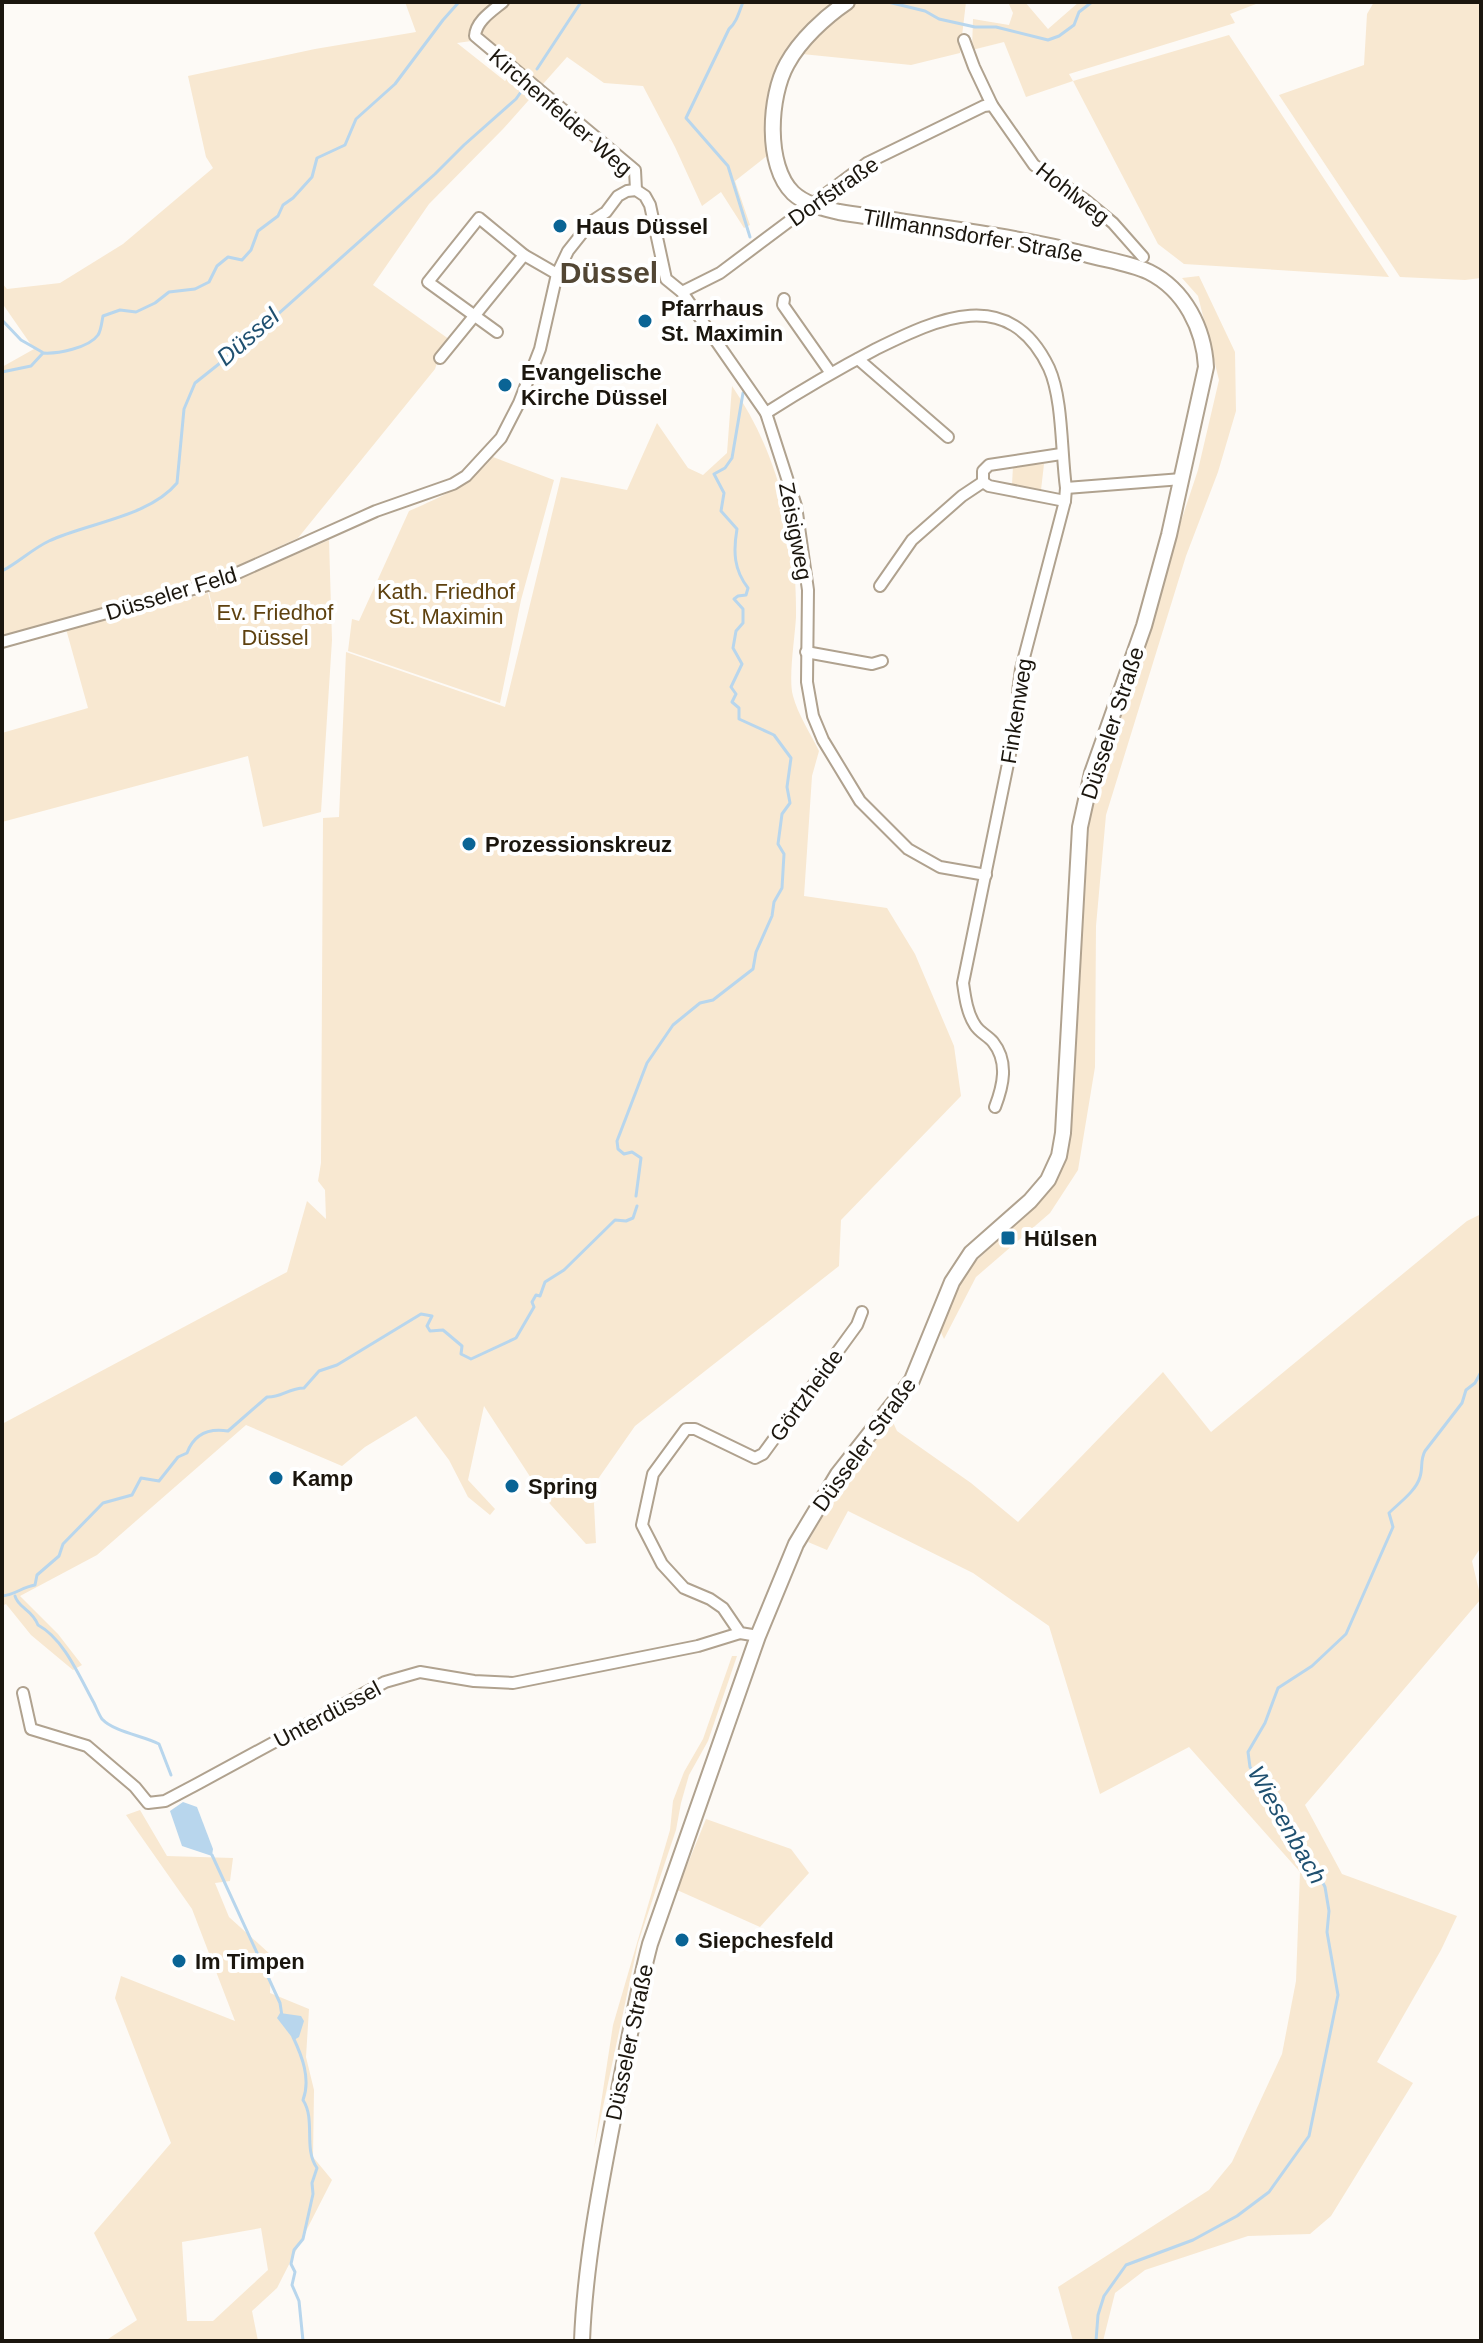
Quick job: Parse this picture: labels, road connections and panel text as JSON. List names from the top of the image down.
{
  "streets": {
    "main road": ["Tillmannsdorfer Straße", "Düsseler Straße"],
    "street": [
      "Kirchenfelder Weg",
      "Dorfstraße",
      "Hohlweg",
      "Zeisigweg",
      "Düsseler Feld",
      "Finkenweg",
      "Görtzheide",
      "Unterdüssel"
    ]
  },
  "crossings": [
    ["Dorfstraße", "Hohlweg"],
    ["Dorfstraße", "Tillmannsdorfer Straße"],
    ["Tillmannsdorfer Straße", "Düsseler Straße"],
    ["Zeisigweg", "Finkenweg"],
    ["Görtzheide", "Unterdüssel"]
  ],
  "districts": ["Düssel"],
  "water": ["Düssel", "Wiesenbach"],
  "parks": ["Kath. Friedhof St. Maximin", "Ev. Friedhof Düssel"],
  "places": {
    "other": [
      "Haus Düssel",
      "Pfarrhaus St. Maximin",
      "Evangelische Kirche Düssel",
      "Prozessionskreuz",
      "Kamp",
      "Spring",
      "Siepchesfeld",
      "Im Timpen"
    ],
    "transit": ["Hülsen"]
  }
}
